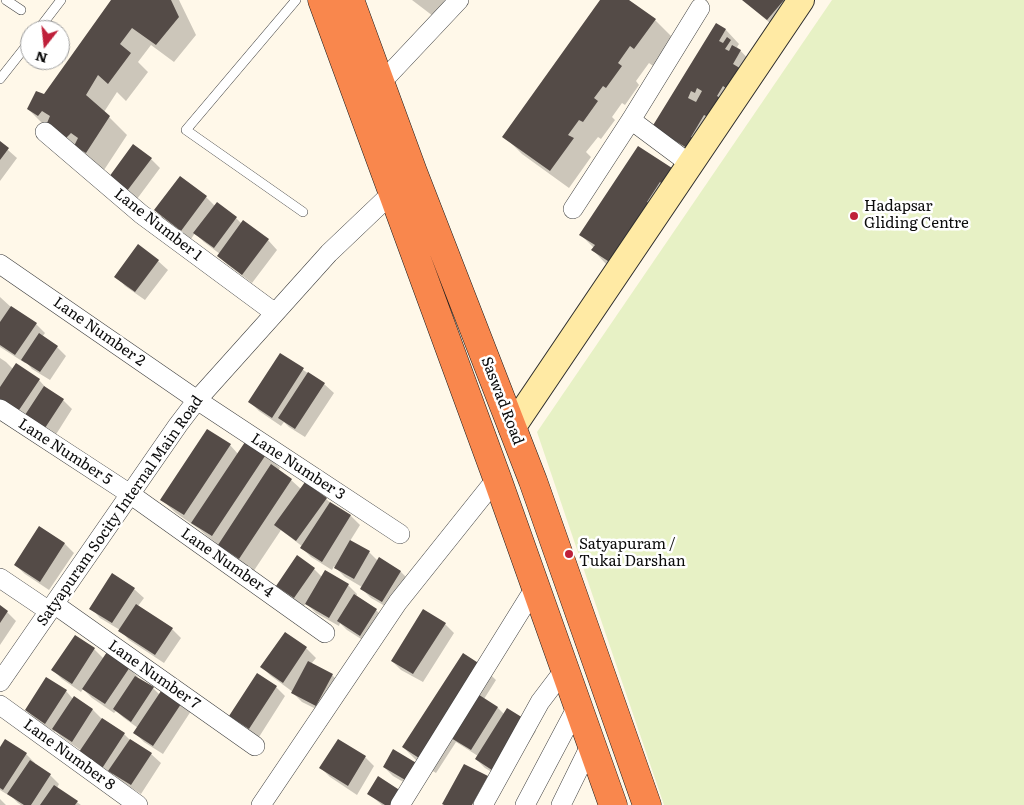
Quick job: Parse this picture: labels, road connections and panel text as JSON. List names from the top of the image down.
{
  "streets": {
    "highway": ["Saswad Road"],
    "street": [
      "Lane Number 1",
      "Lane Number 2",
      "Lane Number 5",
      "Lane Number 3",
      "Satyapuram Socity Internal Main Road",
      "Lane Number 4",
      "Lane Number 7",
      "Lane Number 8"
    ]
  },
  "crossings": [
    ["Lane Number 1", "Satyapuram Socity Internal Main Road"],
    ["Lane Number 2", "Lane Number 3"],
    ["Lane Number 2", "Satyapuram Socity Internal Main Road"],
    ["Saswad Road", "Satyapuram Socity Internal Main Road"],
    ["Lane Number 5", "Satyapuram Socity Internal Main Road"],
    ["Lane Number 5", "Lane Number 4"],
    ["Lane Number 3", "Satyapuram Socity Internal Main Road"],
    ["Satyapuram Socity Internal Main Road", "Lane Number 4"],
    ["Satyapuram Socity Internal Main Road", "Lane Number 7"]
  ],
  "places": ["Hadapsar Gliding Centre", "Satyapuram / Tukai Darshan"],
  "north": "bottom"
}
